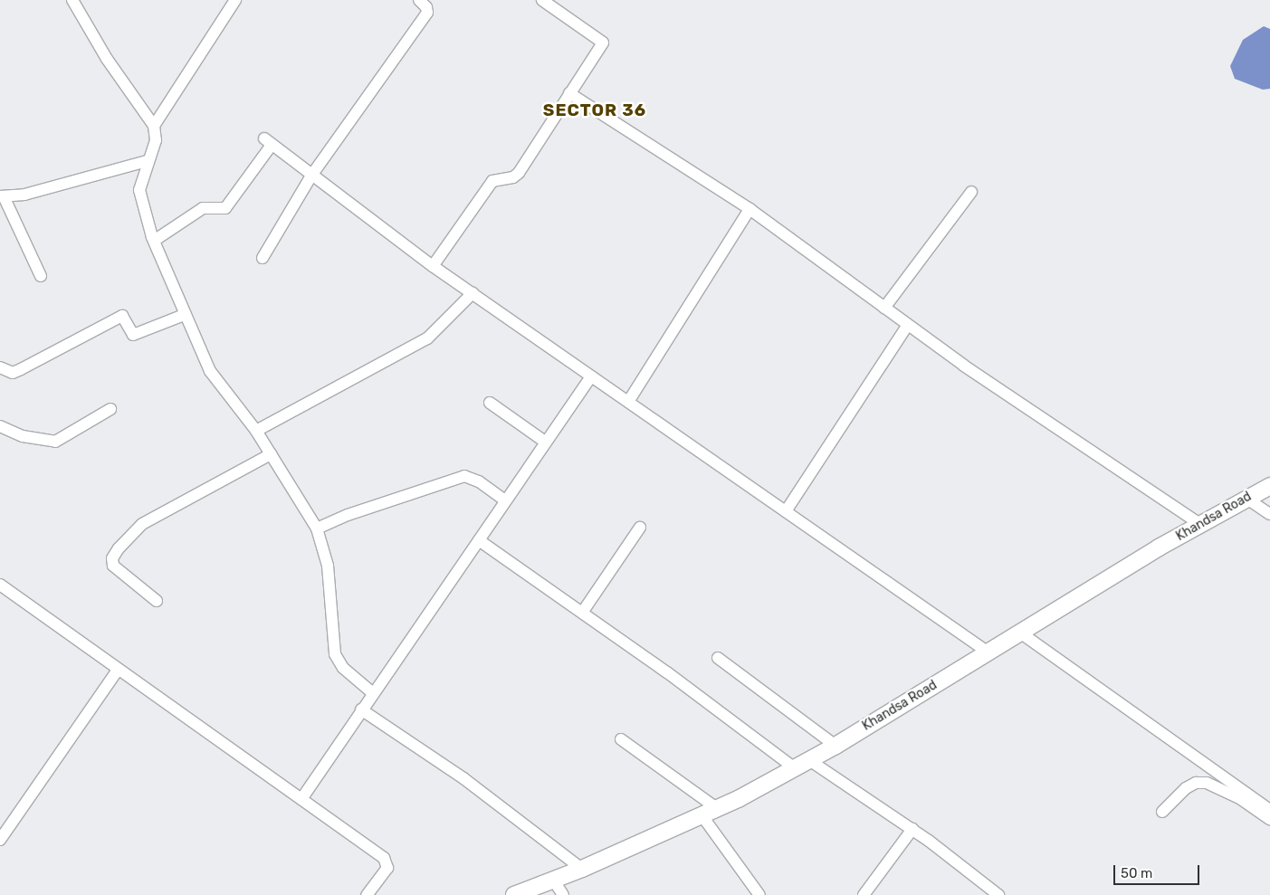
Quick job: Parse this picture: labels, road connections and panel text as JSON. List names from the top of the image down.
{
  "streets": {
    "street": ["Khandsa Road"]
  },
  "districts": ["SECTOR 36"],
  "scale_bar": "50 m"
}
